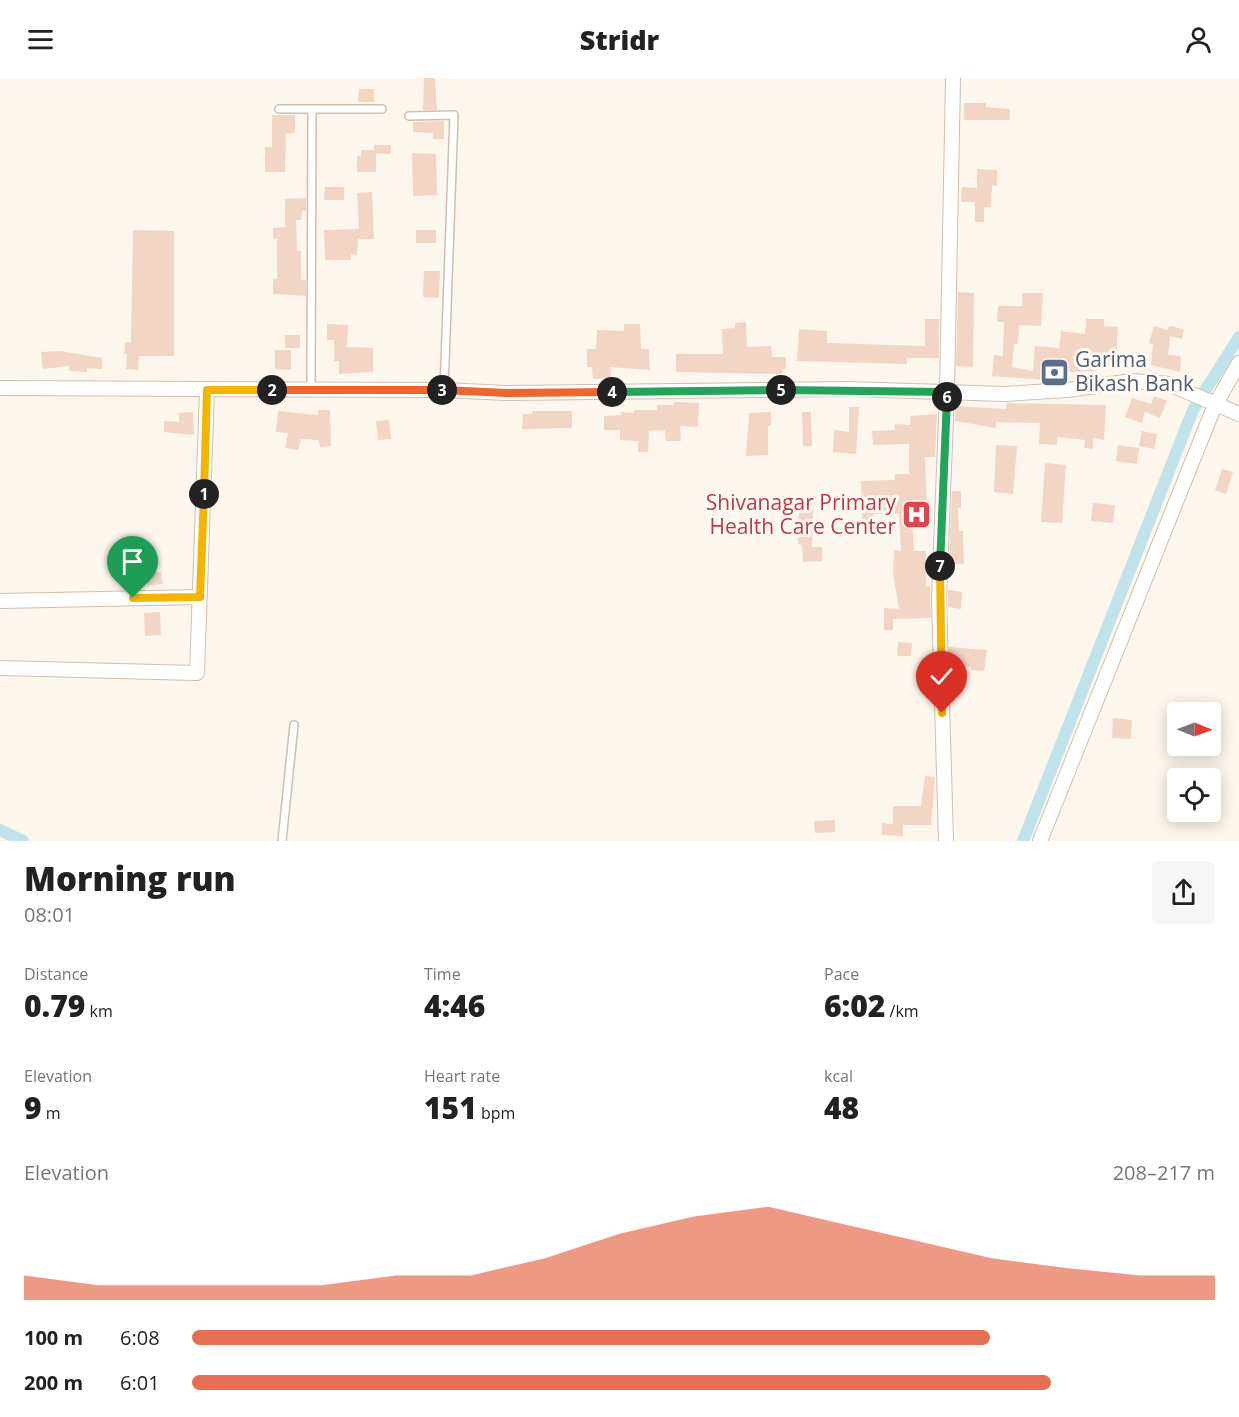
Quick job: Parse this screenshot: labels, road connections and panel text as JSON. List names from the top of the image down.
{
  "places": {
    "bank": ["Garima Bikash Bank"],
    "hospital": ["Shivanagar Primary Health Care Center"]
  },
  "north": "right",
  "page": {
    "header": "Stridr",
    "pins": [
      "2",
      "3",
      "5",
      "4",
      "6",
      "1",
      "7"
    ],
    "heading": ["Morning run", "08:01"],
    "stats": [
      ["Distance", "0.79 km"],
      ["Time", "4:46"],
      ["Pace", "6:02 /km"],
      ["Elevation", "9 m"],
      ["Heart rate", "151 bpm"],
      ["kcal", "48"]
    ],
    "chart": ["Elevation", "208–217 m"],
    "list": [
      {
        "name": "100 m",
        "note": "6:08"
      },
      {
        "name": "200 m",
        "note": "6:01"
      }
    ]
  }
}
